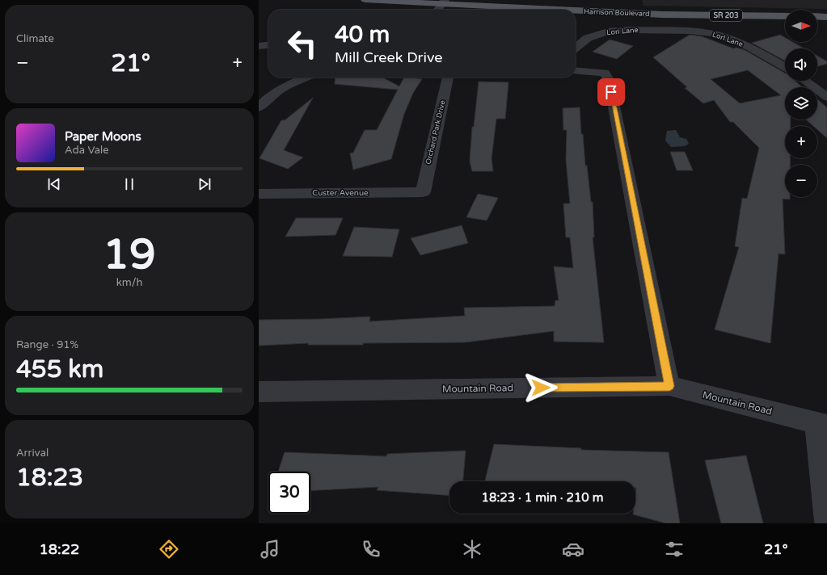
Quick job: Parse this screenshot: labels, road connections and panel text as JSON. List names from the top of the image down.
{
  "streets": {
    "main road": ["Harrison Boulevard", "SR 203"],
    "street": [
      "Lori Lane",
      "Lorl Lane",
      "Orchard Park Drive",
      "Custer Avenue",
      "Mountain Road"
    ]
  },
  "crossings": [
    ["Lori Lane", "Lorl Lane"],
    ["Orchard Park Drive", "Custer Avenue"]
  ],
  "north": "right",
  "page": {
    "tile": [
      "Climate",
      ["19", "km/h"],
      ["Range · 91%", "455 km"],
      ["Arrival", "18:23"]
    ],
    "map_buttons": ["+", "−"],
    "turn": ["40 m", "Mill Creek Drive"],
    "heat": ["−", "21°", "+"],
    "song": ["Paper Moons", "Ada Vale"],
    "limit": "30",
    "trip": "18:23 · 1 min · 210 m",
    "tabs": ["18:22", "21°"]
  }
}
